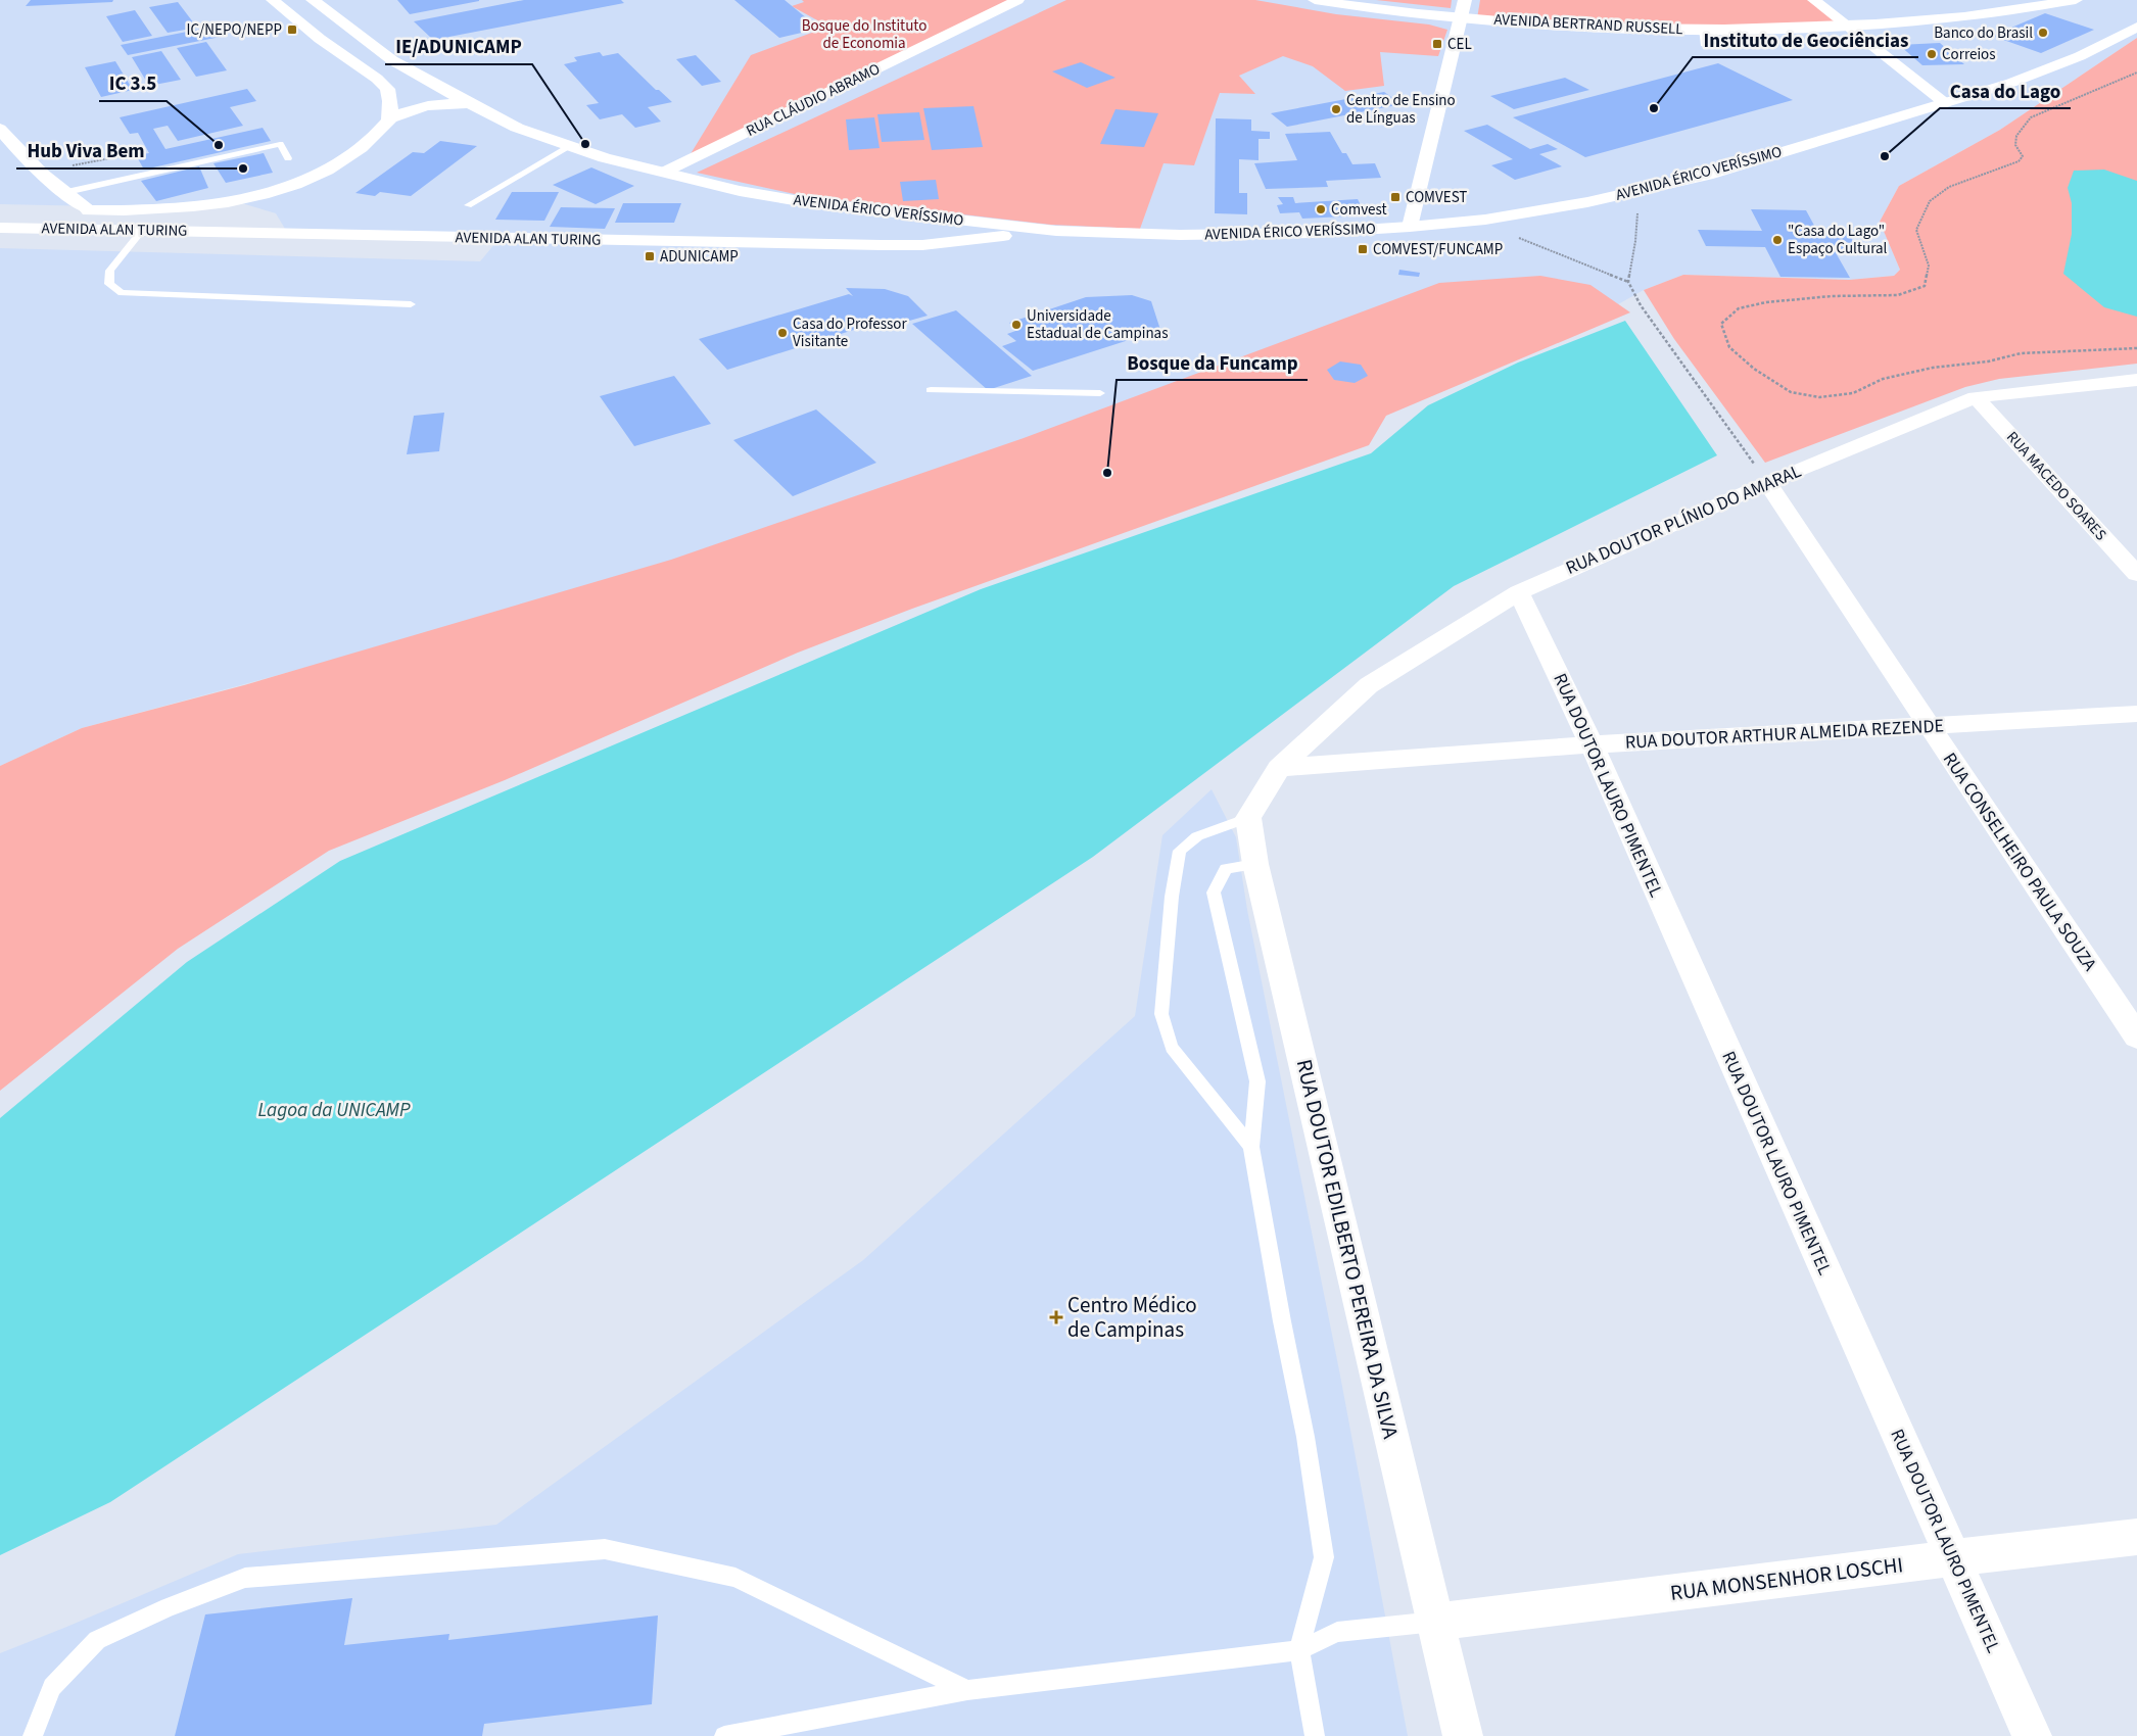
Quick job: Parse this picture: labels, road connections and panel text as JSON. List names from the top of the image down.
{
  "streets": {
    "street": [
      "AVENIDA BERTRAND RUSSELL",
      "RUA CLÁUDIO ABRAMO",
      "AVENIDA ÉRICO VERÍSSIMO",
      "AVENIDA ALAN TURING",
      "RUA MACEDO SOARES",
      "RUA DOUTOR PLÍNIO DO AMARAL",
      "RUA DOUTOR ARTHUR ALMEIDA REZENDE",
      "RUA DOUTOR LAURO PIMENTEL",
      "RUA CONSELHEIRO PAULA SOUZA",
      "RUA DOUTOR EDILBERTO PEREIRA DA SILVA",
      "RUA MONSENHOR LOSCHI"
    ]
  },
  "crossings": [
    ["RUA CLÁUDIO ABRAMO", "AVENIDA ÉRICO VERÍSSIMO"],
    ["AVENIDA ÉRICO VERÍSSIMO", "AVENIDA ALAN TURING"],
    ["RUA MACEDO SOARES", "RUA DOUTOR PLÍNIO DO AMARAL"],
    ["RUA DOUTOR PLÍNIO DO AMARAL", "RUA DOUTOR ARTHUR ALMEIDA REZENDE"],
    ["RUA DOUTOR PLÍNIO DO AMARAL", "RUA DOUTOR LAURO PIMENTEL"],
    ["RUA DOUTOR PLÍNIO DO AMARAL", "RUA CONSELHEIRO PAULA SOUZA"],
    ["RUA DOUTOR ARTHUR ALMEIDA REZENDE", "RUA DOUTOR LAURO PIMENTEL"],
    ["RUA DOUTOR ARTHUR ALMEIDA REZENDE", "RUA CONSELHEIRO PAULA SOUZA"],
    ["RUA DOUTOR LAURO PIMENTEL", "RUA MONSENHOR LOSCHI"],
    ["RUA DOUTOR EDILBERTO PEREIRA DA SILVA", "RUA MONSENHOR LOSCHI"]
  ],
  "water": ["Lagoa da UNICAMP"],
  "parks": ["Bosque do Instituto de Economia"],
  "places": {
    "transit": [
      "IC/NEPO/NEPP",
      "CEL",
      "COMVEST",
      "COMVEST/FUNCAMP",
      "ADUNICAMP"
    ],
    "other": [
      "Banco do Brasil",
      "Correios",
      "Instituto de Geociências",
      "Centro de Ensino de Línguas",
      "IE/ADUNICAMP",
      "IC 3.5",
      "Casa do Lago",
      "Hub Viva Bem",
      "Comvest",
      "\"Casa do Lago\" Espaço Cultural",
      "Universidade Estadual de Campinas",
      "Casa do Professor Visitante",
      "Bosque da Funcamp"
    ],
    "health": ["Centro Médico de Campinas"]
  }
}
